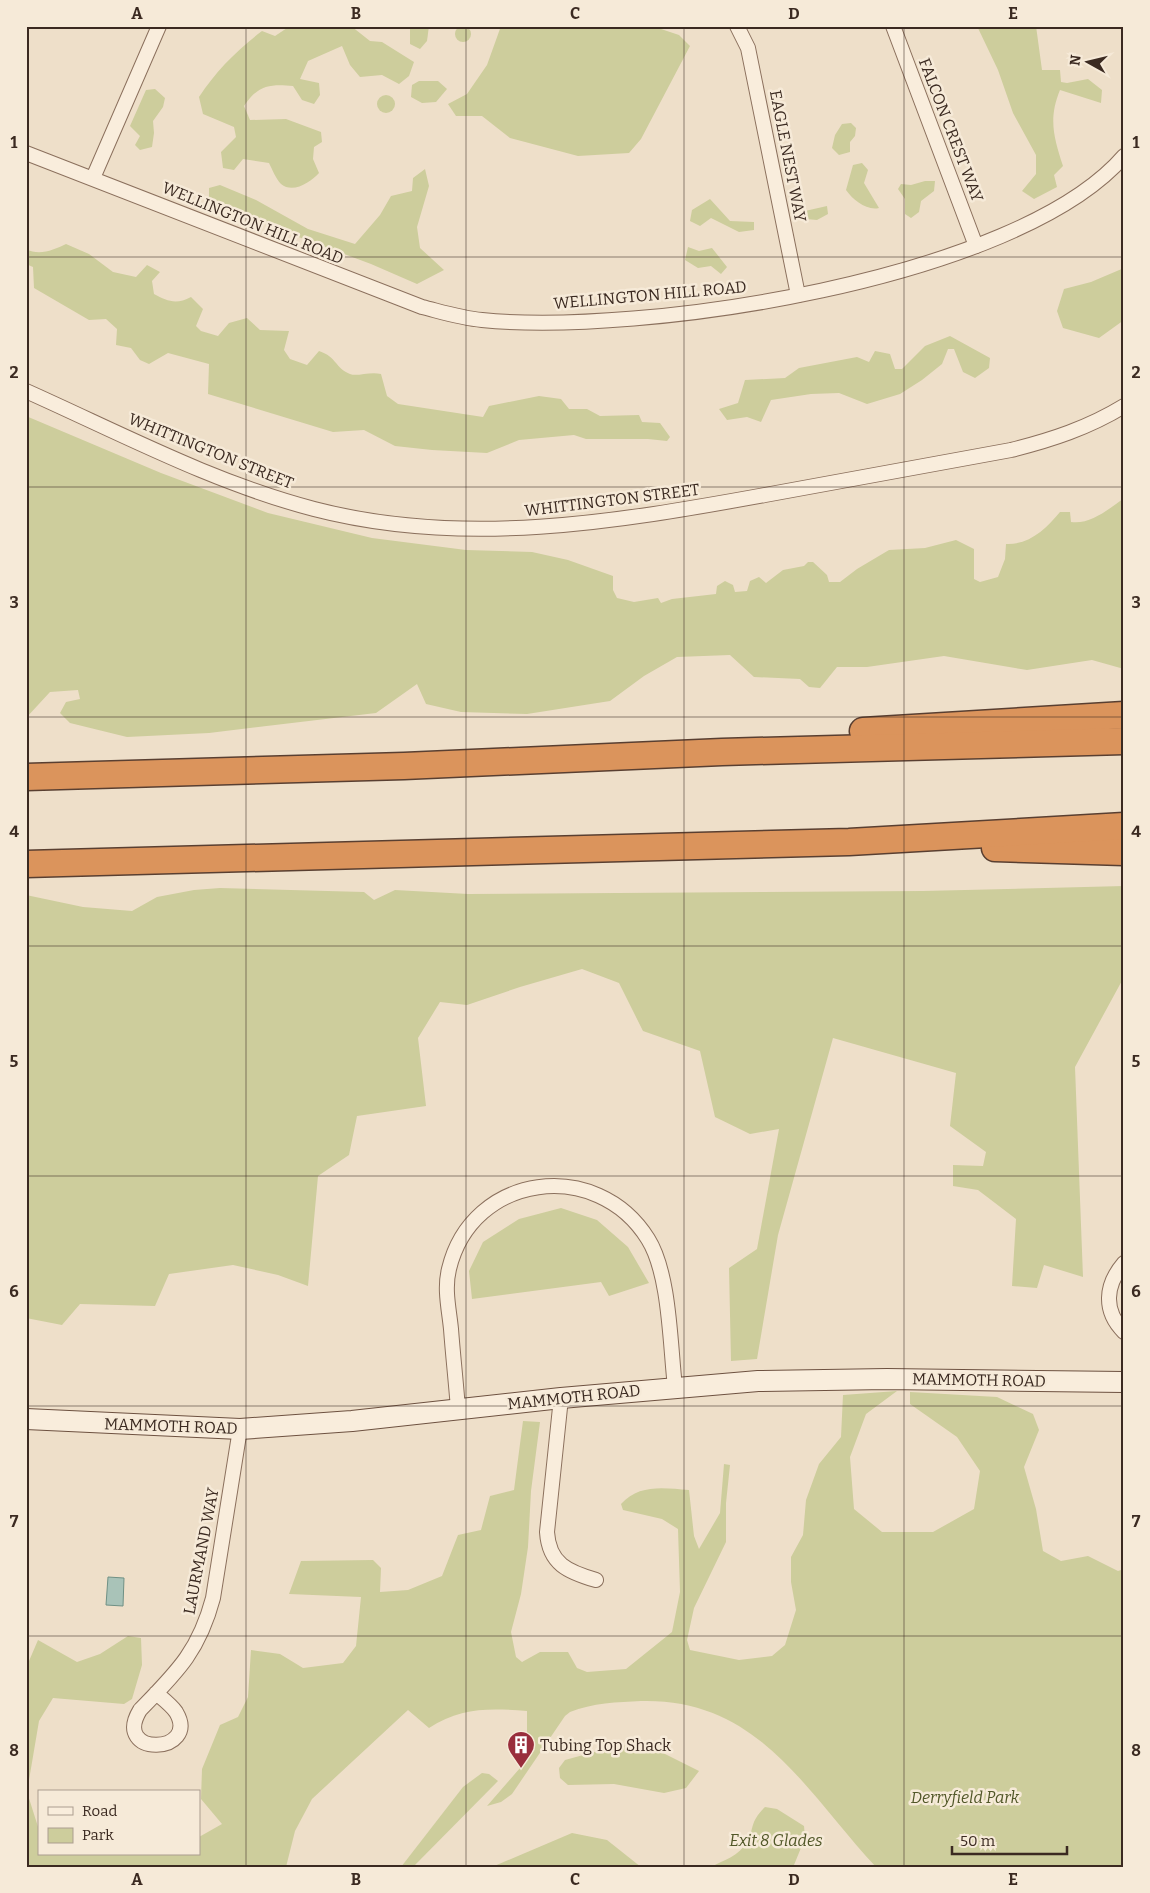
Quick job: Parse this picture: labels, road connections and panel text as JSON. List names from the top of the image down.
{
  "streets": {
    "main road": ["MAMMOTH ROAD"],
    "street": [
      "FALCON CREST WAY",
      "EAGLE NEST WAY",
      "WELLINGTON HILL ROAD",
      "WHITTINGTON STREET",
      "LAURMAND WAY"
    ]
  },
  "crossings": [
    ["FALCON CREST WAY", "WELLINGTON HILL ROAD"],
    ["EAGLE NEST WAY", "WELLINGTON HILL ROAD"],
    ["MAMMOTH ROAD", "LAURMAND WAY"]
  ],
  "parks": ["Derryfield Park", "Exit 8 Glades"],
  "places": {
    "building": ["Tubing Top Shack"]
  },
  "legend": ["Road", "Park"],
  "scale_bar": "50 m",
  "north": "left",
  "grid": {
    "columns": [
      "A",
      "B",
      "C",
      "D",
      "E"
    ],
    "rows": [
      "1",
      "2",
      "3",
      "4",
      "5",
      "6",
      "7",
      "8"
    ]
  }
}
